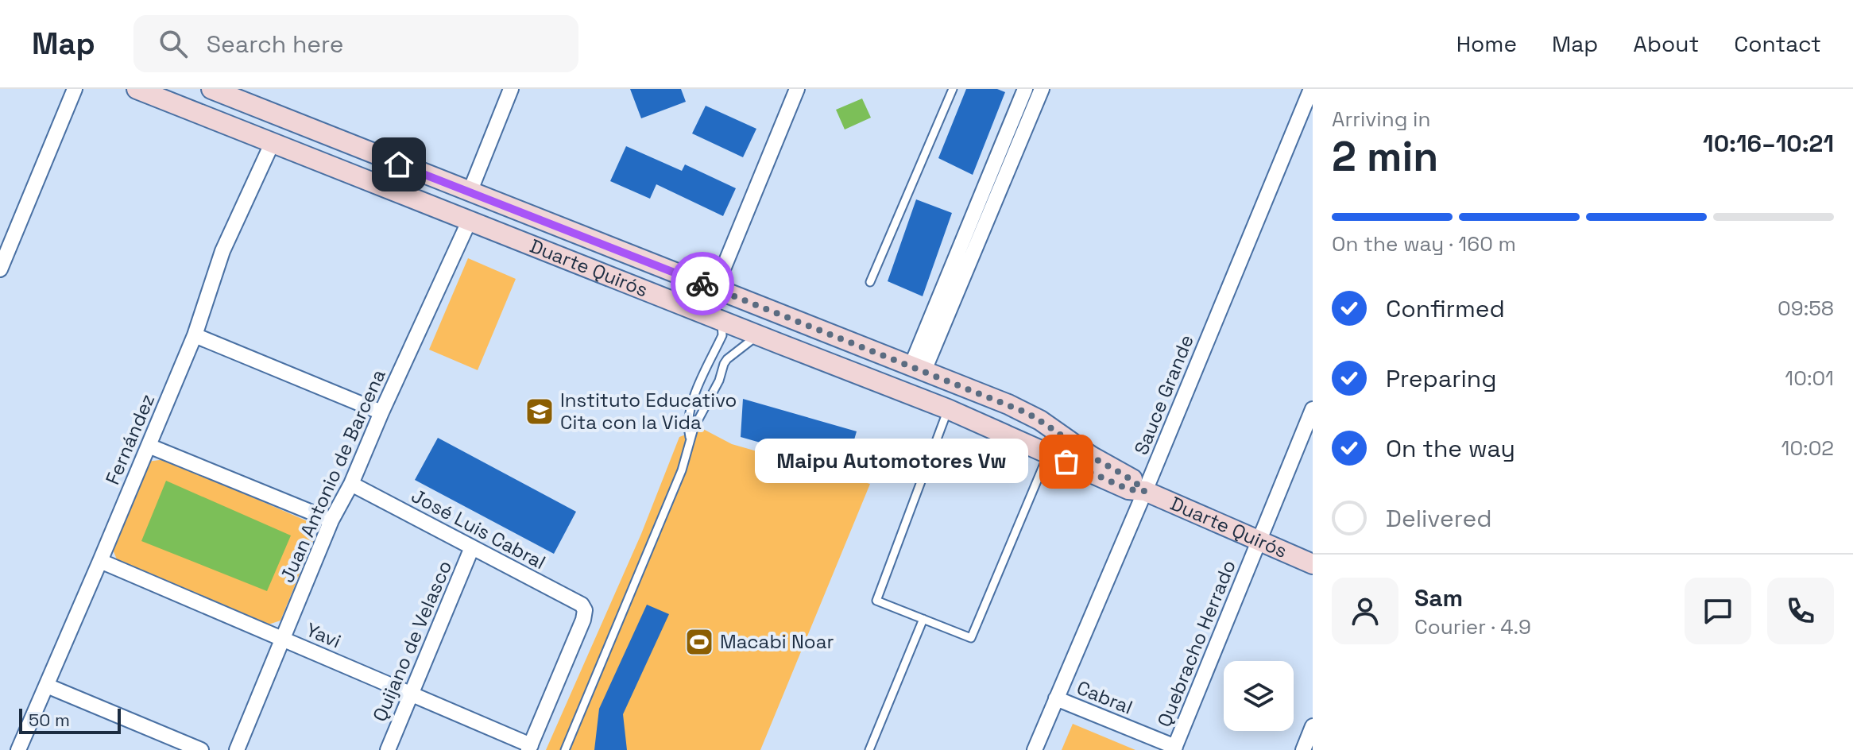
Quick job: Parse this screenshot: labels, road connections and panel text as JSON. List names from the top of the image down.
{
  "streets": {
    "main road": ["Duarte Quirós"],
    "street": [
      "Sauce Grande",
      "Fernández",
      "Juan Antonio de Barcena",
      "José Luis Cabral",
      "Yavi",
      "Quijano de Velasco",
      "Quebracho Herrado",
      "Cabral"
    ]
  },
  "crossings": [
    ["Duarte Quirós", "Sauce Grande"],
    ["Duarte Quirós", "Fernández"],
    ["Duarte Quirós", "Juan Antonio de Barcena"],
    ["Duarte Quirós", "Quebracho Herrado"],
    ["Sauce Grande", "Cabral"],
    ["Fernández", "Yavi"],
    ["Juan Antonio de Barcena", "José Luis Cabral"],
    ["Juan Antonio de Barcena", "Yavi"],
    ["José Luis Cabral", "Yavi"],
    ["José Luis Cabral", "Quijano de Velasco"],
    ["Yavi", "Quijano de Velasco"],
    ["Quebracho Herrado", "Cabral"]
  ],
  "places": {
    "school or university": ["Instituto Educativo Cita con la Vida"],
    "other": ["Maipu Automotores Vw"],
    "sports": ["Macabi Noar"]
  },
  "scale_bar": "50 m",
  "page": {
    "header": "Map",
    "search": "Search here",
    "nav": [
      "Home",
      "Map",
      "About",
      "Contact"
    ],
    "heading": ["2 min", "Arriving in", "10:16–10:21"],
    "panel": ["Sam", "Courier · 4.9"],
    "bar": "On the way · 160 m",
    "list": [
      ["Confirmed", "09:58"],
      ["Preparing", "10:01"],
      ["On the way", "10:02"],
      "Delivered"
    ],
    "bubble": "Maipu Automotores Vw",
    "scale": "50 m"
  }
}
